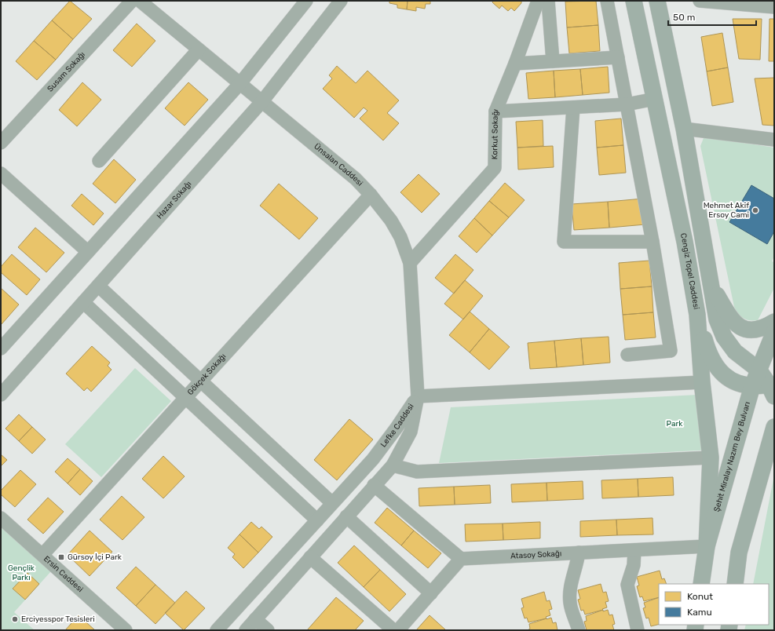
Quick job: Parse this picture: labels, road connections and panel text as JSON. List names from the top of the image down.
{
  "streets": {
    "main road": ["Cengiz Topel Caddesi", "Şehit Miralay Nazım Bey Bulvarı"],
    "street": [
      "Susam Sokağı",
      "Korkut Sokağı",
      "Ünsalan Caddesi",
      "Hazar Sokağı",
      "Gökçek Sokağı",
      "Lefke Caddesi",
      "Atasoy Sokağı",
      "Ersin Caddesi"
    ]
  },
  "crossings": [
    ["Korkut Sokağı", "Ünsalan Caddesi"],
    ["Ünsalan Caddesi", "Hazar Sokağı"],
    ["Ünsalan Caddesi", "Gökçek Sokağı"],
    ["Ünsalan Caddesi", "Lefke Caddesi"],
    ["Cengiz Topel Caddesi", "Şehit Miralay Nazım Bey Bulvarı"],
    ["Cengiz Topel Caddesi", "Atasoy Sokağı"],
    ["Gökçek Sokağı", "Ersin Caddesi"],
    ["Şehit Miralay Nazım Bey Bulvarı", "Atasoy Sokağı"]
  ],
  "parks": ["Park", "Gençlik Parkı"],
  "places": {
    "other": ["Mehmet Akif Ersoy Cami", "Erciyesspor Tesisleri"],
    "transit": ["Gürsoy İçi Park"]
  },
  "legend": ["Konut", "Kamu"],
  "scale_bar": "50 m"
}
